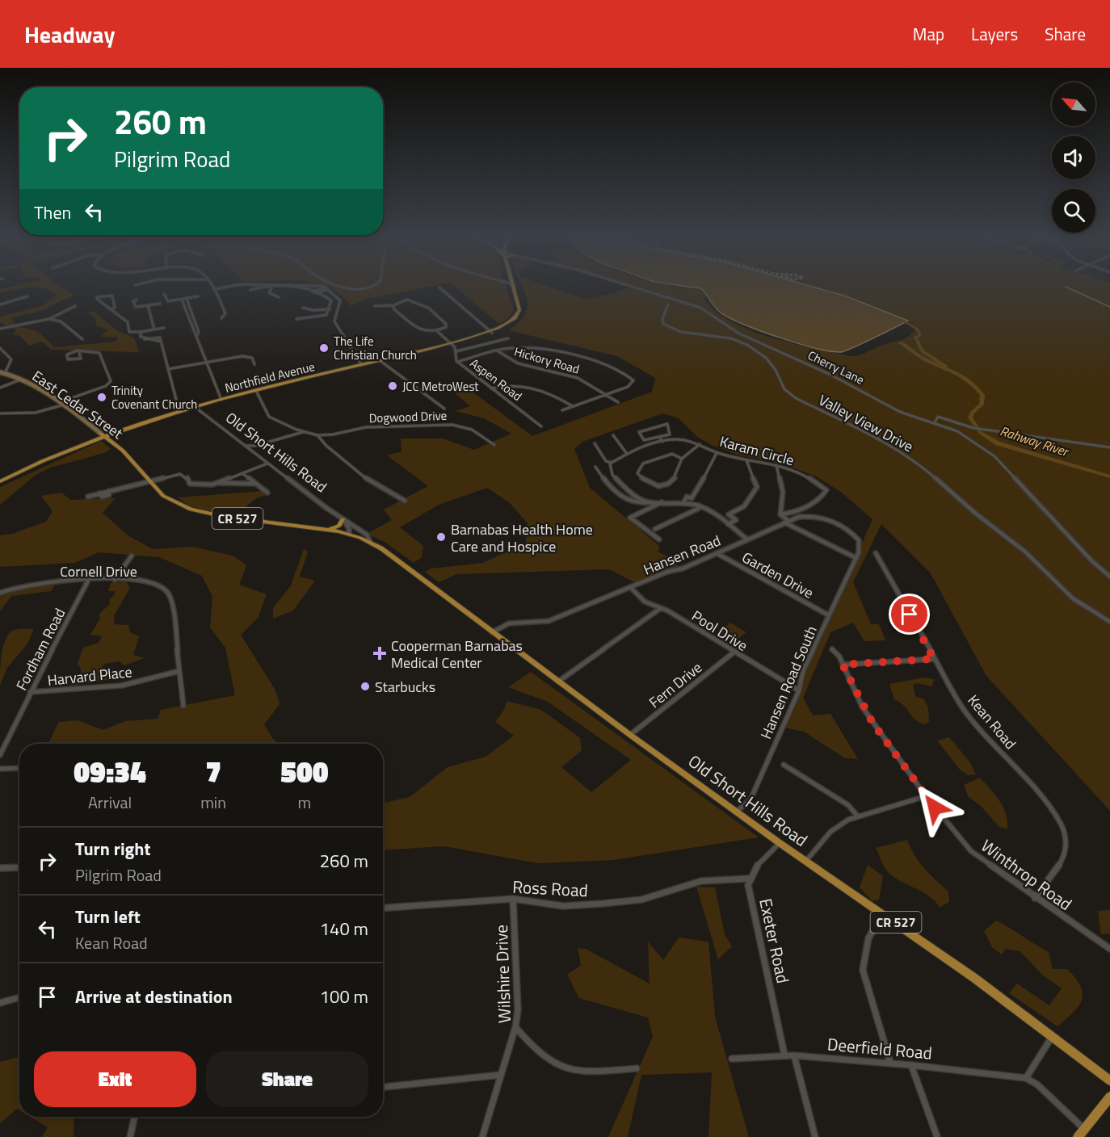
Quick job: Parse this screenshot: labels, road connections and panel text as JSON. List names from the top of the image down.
{
  "streets": {
    "main road": [
      "Northfield Avenue",
      "East Cedar Street",
      "Old Short Hills Road",
      "CR 527"
    ],
    "street": [
      "Hickory Road",
      "Cherry Lane",
      "Aspen Road",
      "Dogwood Drive",
      "Valley View Drive",
      "Karam Circle",
      "Hansen Road",
      "Cornell Drive",
      "Garden Drive",
      "Pool Drive",
      "Fordham Road",
      "Harvard Place",
      "Hansen Road South",
      "Fern Drive",
      "Kean Road",
      "Winthrop Road",
      "Ross Road",
      "Exeter Road",
      "Wilshire Drive",
      "Deerfield Road"
    ]
  },
  "crossings": [
    ["Northfield Avenue", "Aspen Road"],
    ["Northfield Avenue", "Old Short Hills Road"],
    ["East Cedar Street", "Old Short Hills Road"],
    ["Old Short Hills Road", "Hansen Road"],
    ["Old Short Hills Road", "Hansen Road South"],
    ["Old Short Hills Road", "Fern Drive"],
    ["Hansen Road", "Garden Drive"],
    ["Hansen Road", "Pool Drive"],
    ["Hansen Road", "Hansen Road South"],
    ["Cornell Drive", "Fordham Road"],
    ["Cornell Drive", "Harvard Place"],
    ["Garden Drive", "Hansen Road South"],
    ["Pool Drive", "Hansen Road South"],
    ["Pool Drive", "Fern Drive"],
    ["Fordham Road", "Harvard Place"],
    ["Kean Road", "Winthrop Road"],
    ["Ross Road", "Exeter Road"],
    ["Ross Road", "Wilshire Drive"],
    ["Exeter Road", "Deerfield Road"]
  ],
  "water": ["Rahway River"],
  "places": {
    "other": [
      "The Life Christian Church",
      "JCC MetroWest",
      "Trinity Covenant Church",
      "Barnabas Health Home Care and Hospice",
      "Starbucks"
    ],
    "health": ["Cooperman Barnabas Medical Center"]
  },
  "north": "top left",
  "page": {
    "header": "Headway",
    "nav": ["Map", "Layers", "Share"],
    "turn": ["260 m", "Pilgrim Road"],
    "then": "Then",
    "eta": [
      "09:34",
      "Arrival",
      "7",
      "min",
      "500",
      "m"
    ],
    "list": [
      {
        "name": "Turn right",
        "note": "Pilgrim Road",
        "value": "260 m"
      },
      {
        "name": "Turn left",
        "note": "Kean Road",
        "value": "140 m"
      },
      {
        "name": "Arrive at destination",
        "value": "100 m"
      }
    ],
    "buttons": ["Exit", "Share"]
  }
}
